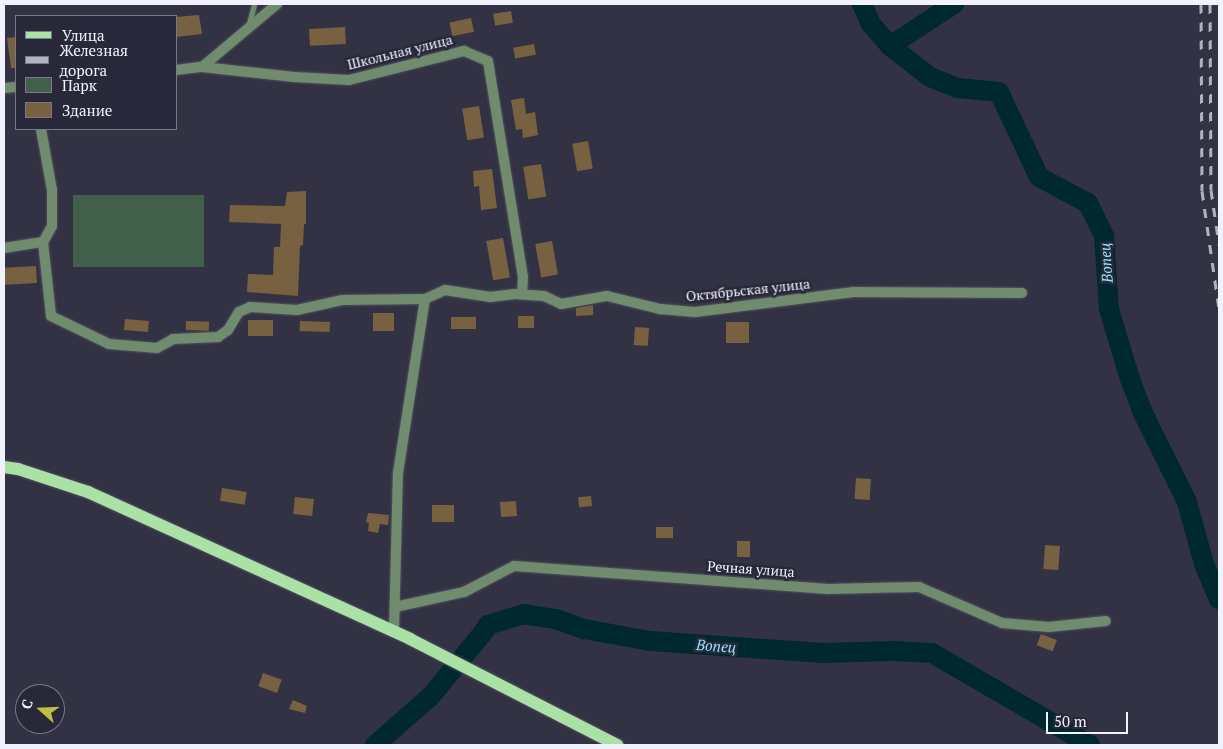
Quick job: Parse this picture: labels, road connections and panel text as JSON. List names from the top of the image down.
{
  "streets": {
    "street": ["Школьная улица", "Октябрьская улица", "Речная улица"]
  },
  "crossings": [
    ["Школьная улица", "Октябрьская улица"]
  ],
  "water": ["Вопец"],
  "legend": [
    "Улица",
    "Железная дорога",
    "Парк",
    "Здание"
  ],
  "scale_bar": "50 m",
  "north": "left"
}
